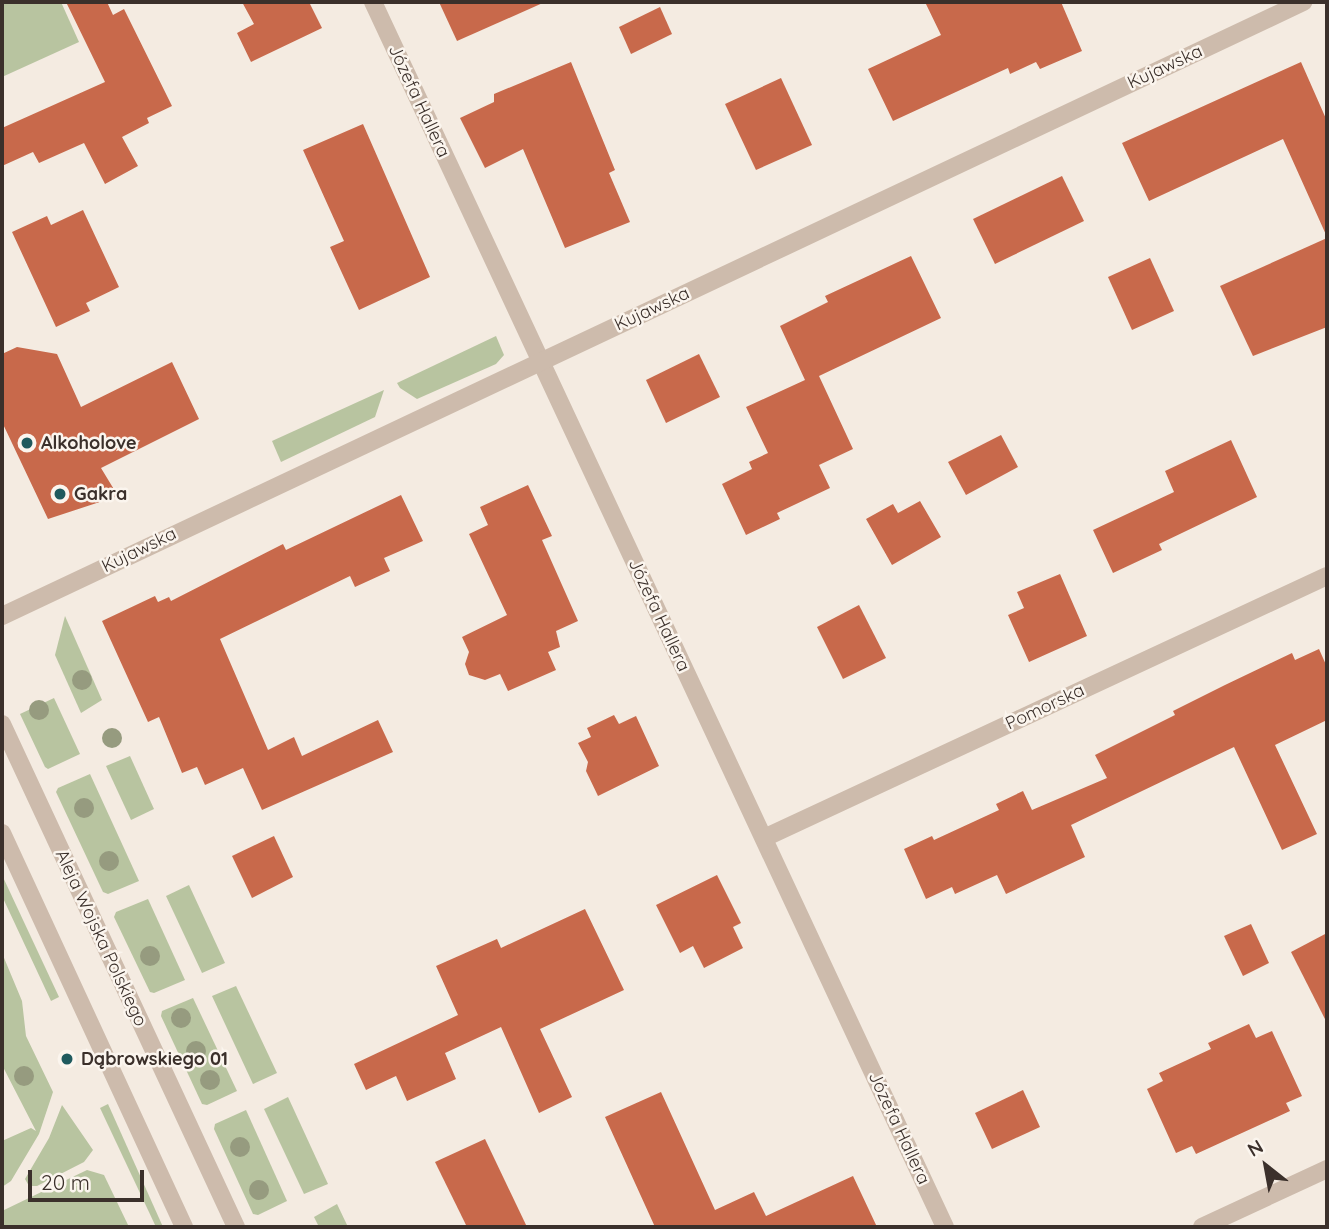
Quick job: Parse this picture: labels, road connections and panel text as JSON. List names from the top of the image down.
{
  "streets": {
    "street": [
      "Kujawska",
      "Józefa Hallera",
      "Pomorska",
      "Aleja Wojska Polskiego"
    ]
  },
  "crossings": [
    ["Kujawska", "Józefa Hallera"],
    ["Józefa Hallera", "Pomorska"]
  ],
  "places": ["Alkoholove", "Gakra", "Dąbrowskiego 01"],
  "scale_bar": "20 m",
  "north": "top left"
}
